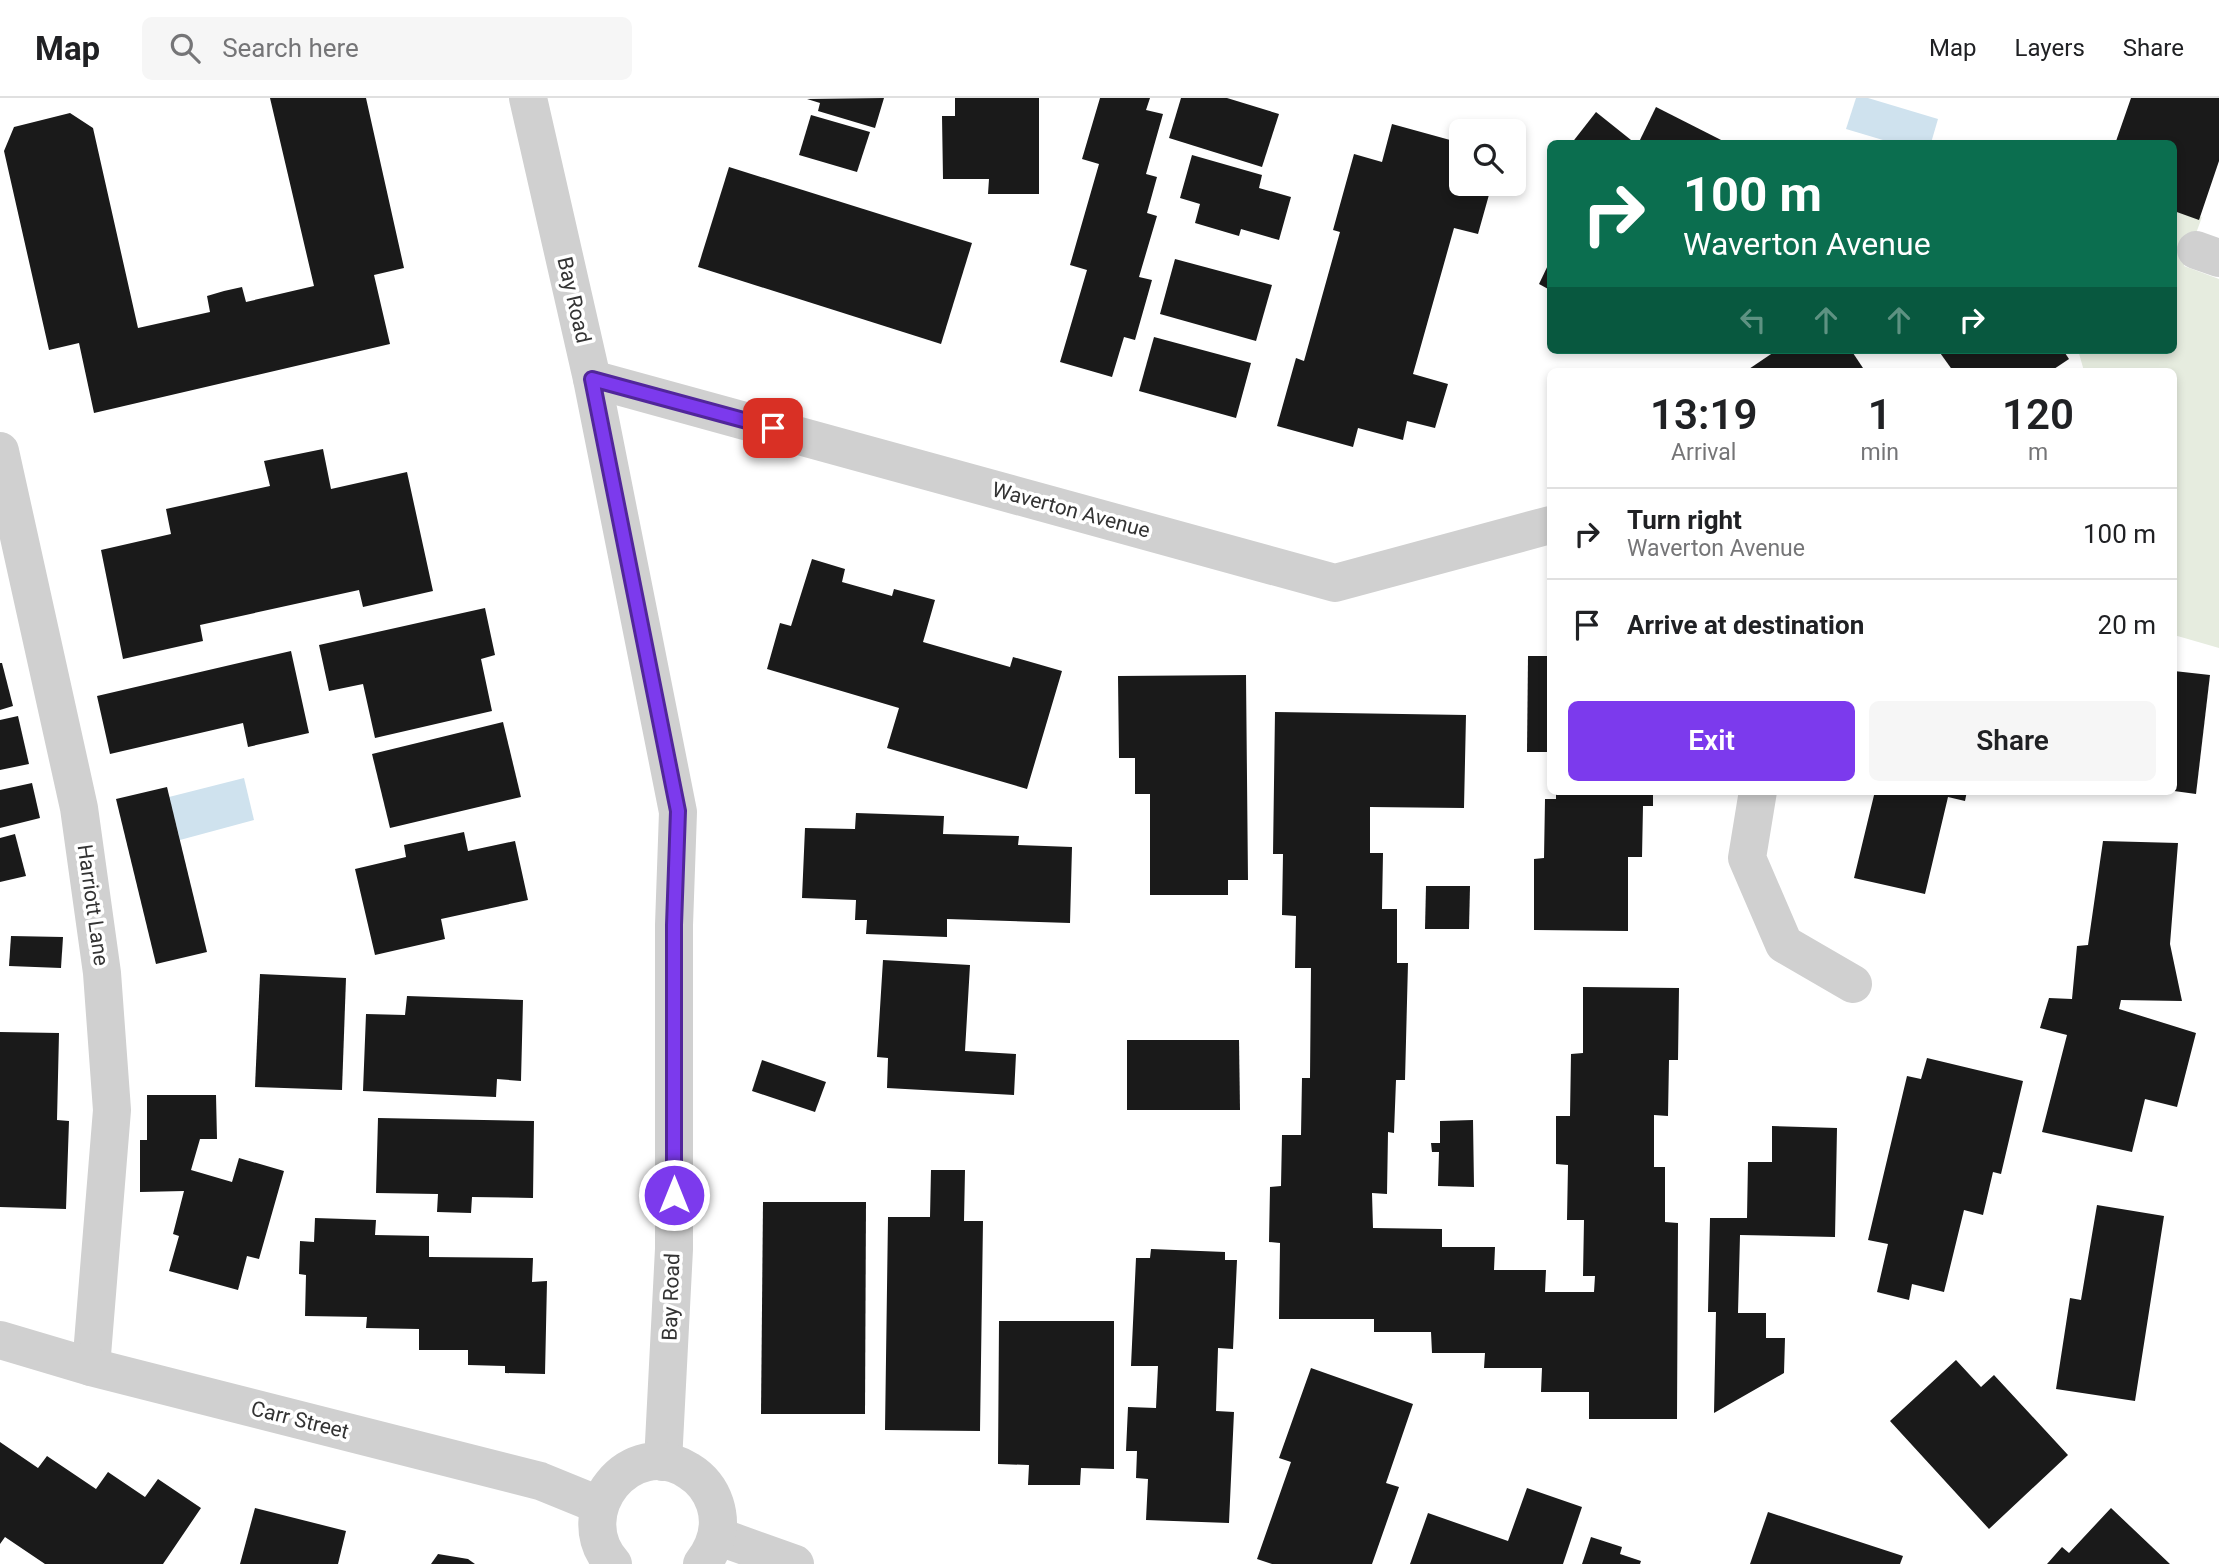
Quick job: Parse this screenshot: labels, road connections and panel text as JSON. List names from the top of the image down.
{
  "streets": {
    "street": [
      "Bay Road",
      "Waverton Avenue",
      "Harriott Lane",
      "Carr Street"
    ]
  },
  "crossings": [
    ["Bay Road", "Waverton Avenue"],
    ["Harriott Lane", "Carr Street"]
  ],
  "page": {
    "header": "Map",
    "search": "Search here",
    "nav": ["Map", "Layers", "Share"],
    "turn": ["100 m", "Waverton Avenue"],
    "eta": [
      "13:19",
      "Arrival",
      "1",
      "min",
      "120",
      "m"
    ],
    "list": [
      {
        "name": "Turn right",
        "note": "Waverton Avenue",
        "value": "100 m"
      },
      {
        "name": "Arrive at destination",
        "value": "20 m"
      }
    ],
    "buttons": ["Exit", "Share"]
  }
}
